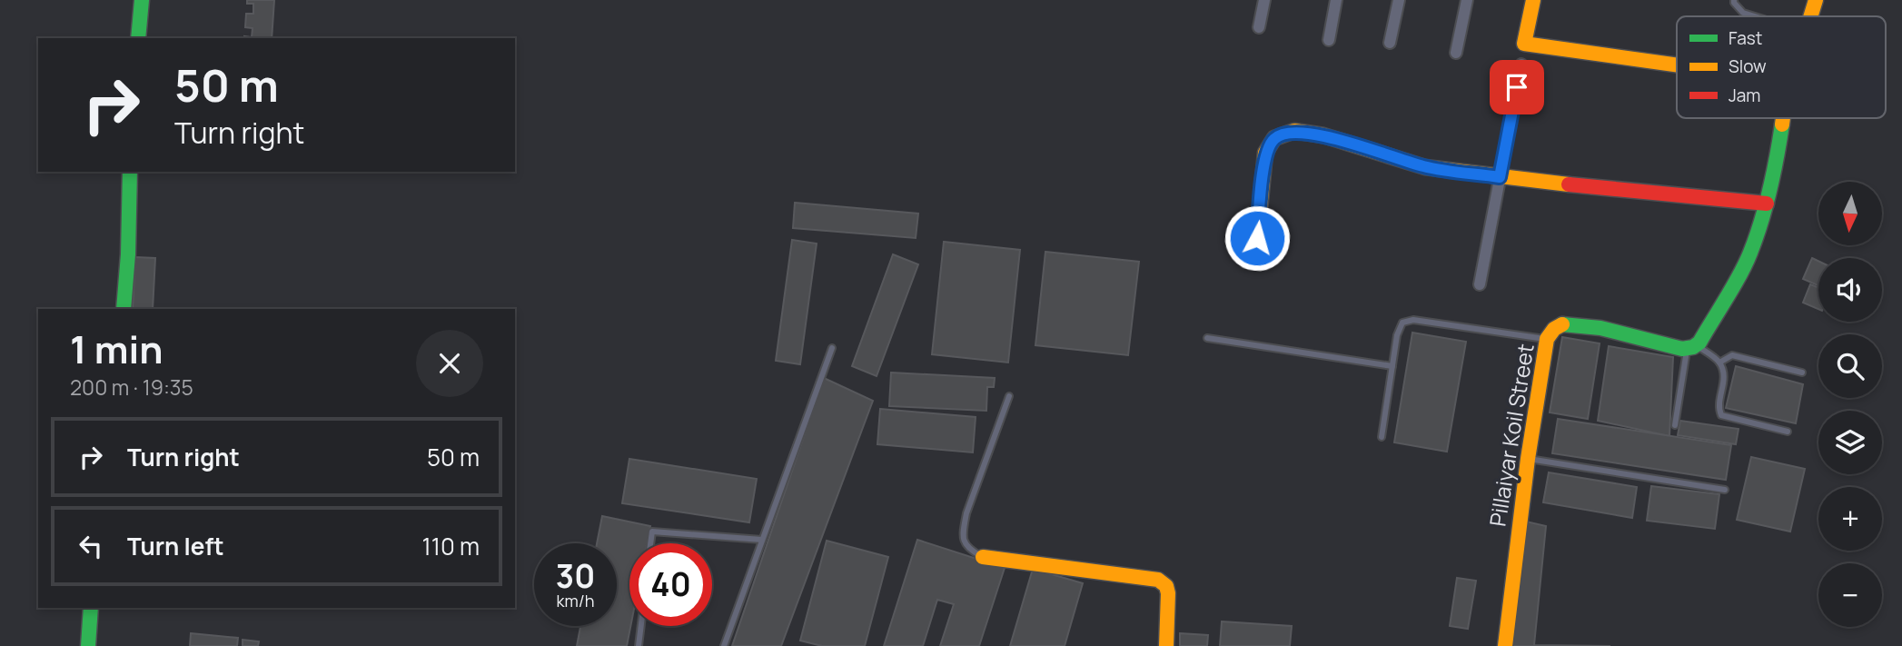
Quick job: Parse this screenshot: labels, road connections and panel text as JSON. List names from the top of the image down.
{
  "streets": {
    "street": ["Pillaiyar Koil Street"]
  },
  "legend": ["Fast", "Slow", "Jam"],
  "north": "bottom",
  "page": {
    "turn": ["50 m", "Turn right"],
    "map_buttons": ["+", "−"],
    "heading": ["1 min", "200 m · 19:35"],
    "list": [
      {
        "name": "Turn right",
        "value": "50 m"
      },
      {
        "name": "Turn left",
        "value": "110 m"
      }
    ],
    "speed": "30 km/h",
    "limit": "40"
  }
}
